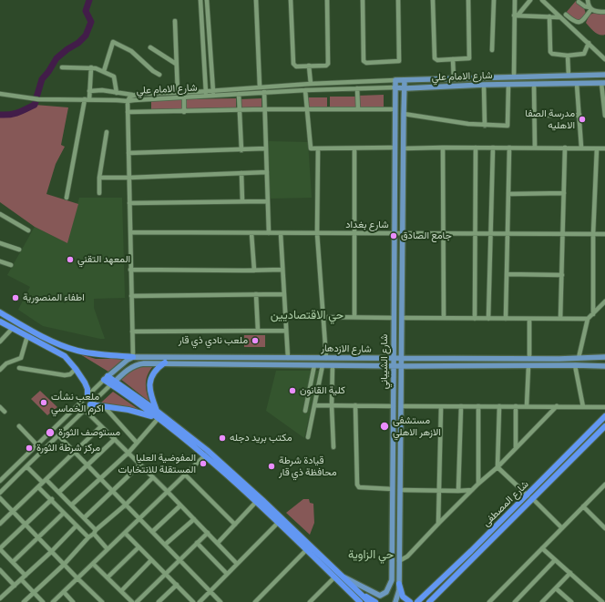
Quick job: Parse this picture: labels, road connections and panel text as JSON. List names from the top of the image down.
{
  "streets": {
    "highway": ["شارع المصطفى"],
    "main road": ["شارع الامام علي", "شارع الازدهار", "شارع الشيباني"],
    "street": ["شارع بغداد"]
  },
  "crossings": [
    ["شارع الامام علي", "شارع الشيباني"],
    ["شارع بغداد", "شارع الشيباني"],
    ["شارع الازدهار", "شارع الشيباني"]
  ],
  "districts": ["حي الاقتصاديين", "حي الزاوية"],
  "places": [
    "مدرسة الصفا الاهليه",
    "جامع الصادق",
    "المعهد التقني",
    "اطفاء المنصورية",
    "ملعب نادي ذي قار",
    "كلية القانون",
    "ملعب نشأت اكرم الخماسي",
    "مستشفى الازهر الاهلي",
    "مستوصف الثورة",
    "مكتب بريد دجله",
    "مركز شرطة الثورة",
    "المفوضية العليا المستقلة للانتخابات",
    "قيادة شرطة محافظة ذي قار"
  ]
}
